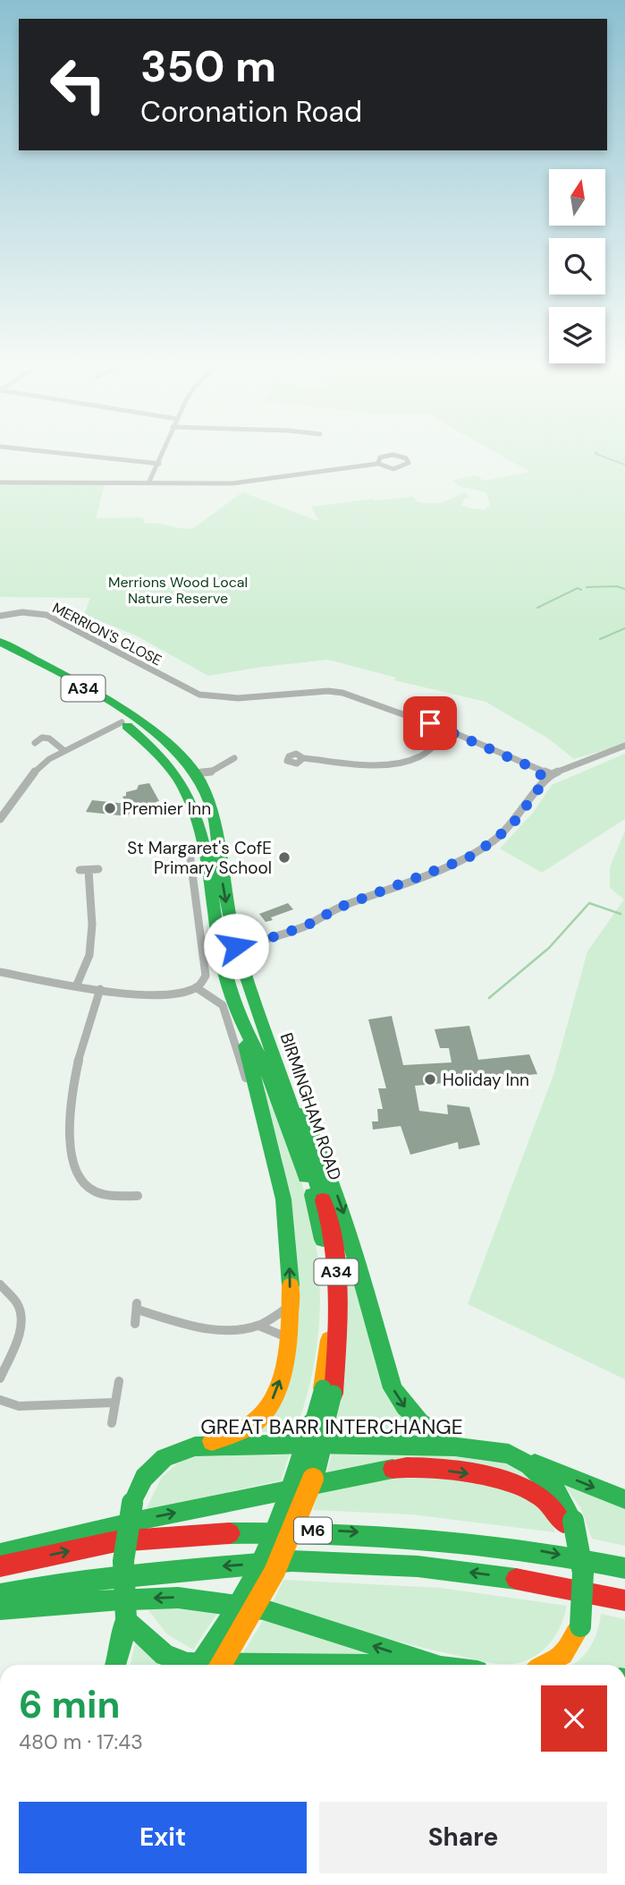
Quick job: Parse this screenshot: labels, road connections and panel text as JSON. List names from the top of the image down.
{
  "streets": {
    "highway": [
      "A34",
      "BIRMINGHAM ROAD",
      "GREAT BARR INTERCHANGE",
      "M6"
    ],
    "street": ["MERRION'S CLOSE"]
  },
  "parks": ["Merrions Wood Local Nature Reserve"],
  "places": ["Premier Inn", "St Margaret's CofE Primary School", "Holiday Inn"],
  "north": "top",
  "page": {
    "turn": ["350 m", "Coronation Road"],
    "heading": ["6 min", "480 m · 17:43"],
    "buttons": ["Exit", "Share"]
  }
}
